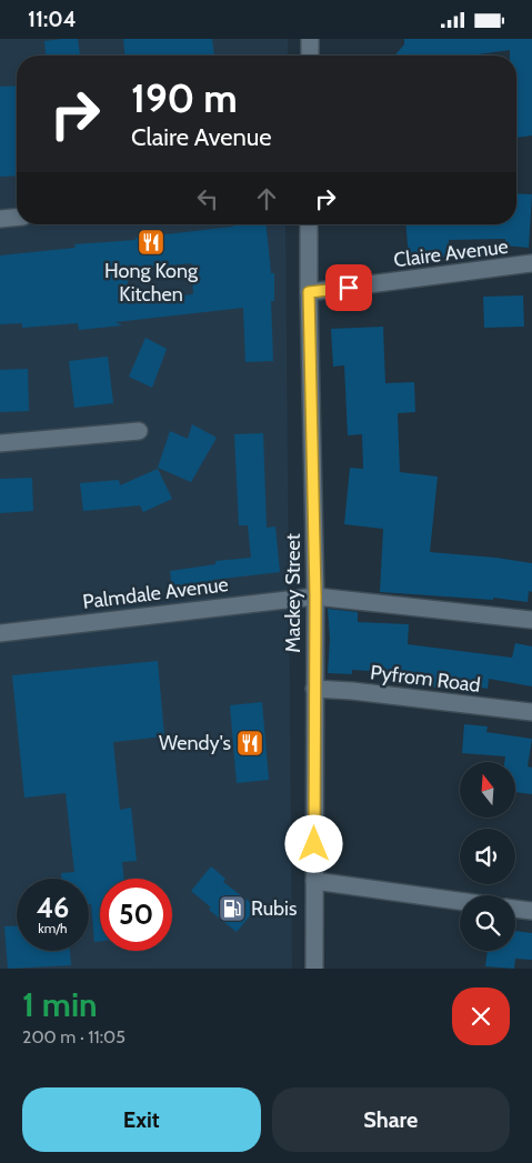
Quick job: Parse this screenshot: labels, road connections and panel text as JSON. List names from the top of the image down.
{
  "streets": {
    "street": [
      "Claire Avenue",
      "Palmdale Avenue",
      "Mackey Street",
      "Pyfrom Road"
    ]
  },
  "crossings": [
    ["Claire Avenue", "Mackey Street"],
    ["Palmdale Avenue", "Mackey Street"],
    ["Mackey Street", "Pyfrom Road"]
  ],
  "places": {
    "restaurant": ["Hong Kong Kitchen", "Wendy's"],
    "fuel station": ["Rubis"]
  },
  "north": "top",
  "page": {
    "status": "11:04",
    "turn": ["190 m", "Claire Avenue"],
    "speed": "46 km/h",
    "limit": "50",
    "heading": ["1 min", "200 m · 11:05"],
    "buttons": ["Exit", "Share"]
  }
}
